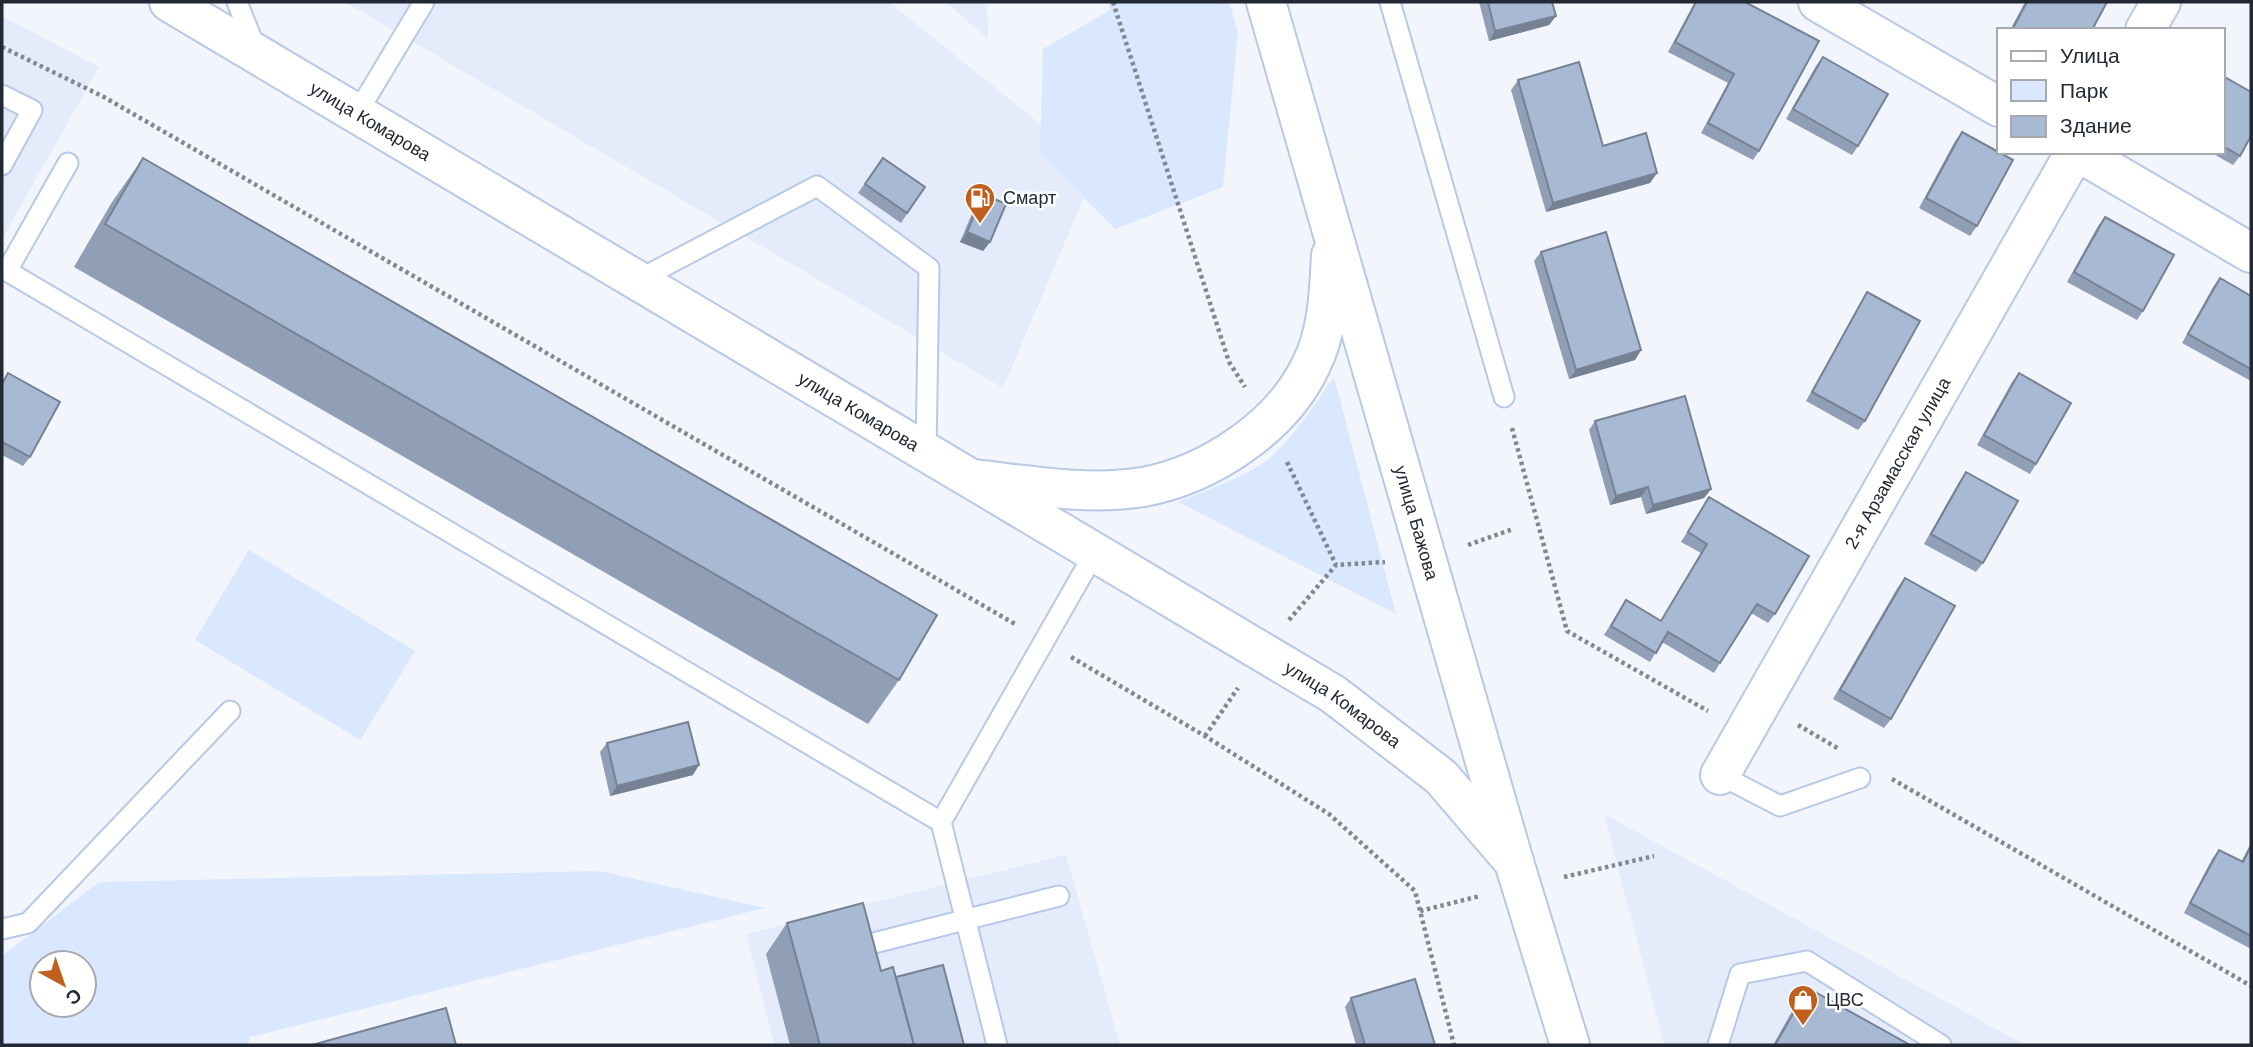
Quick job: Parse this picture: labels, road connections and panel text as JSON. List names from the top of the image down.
{
  "streets": {
    "main road": ["улица Комарова", "2-я Арзамасская улица", "улица Бажова"]
  },
  "crossings": [
    ["улица Комарова", "улица Бажова"]
  ],
  "places": {
    "fuel station": ["Смарт"],
    "shop": ["ЦВС"]
  },
  "legend": ["Улица", "Парк", "Здание"],
  "north": "bottom right"
}
